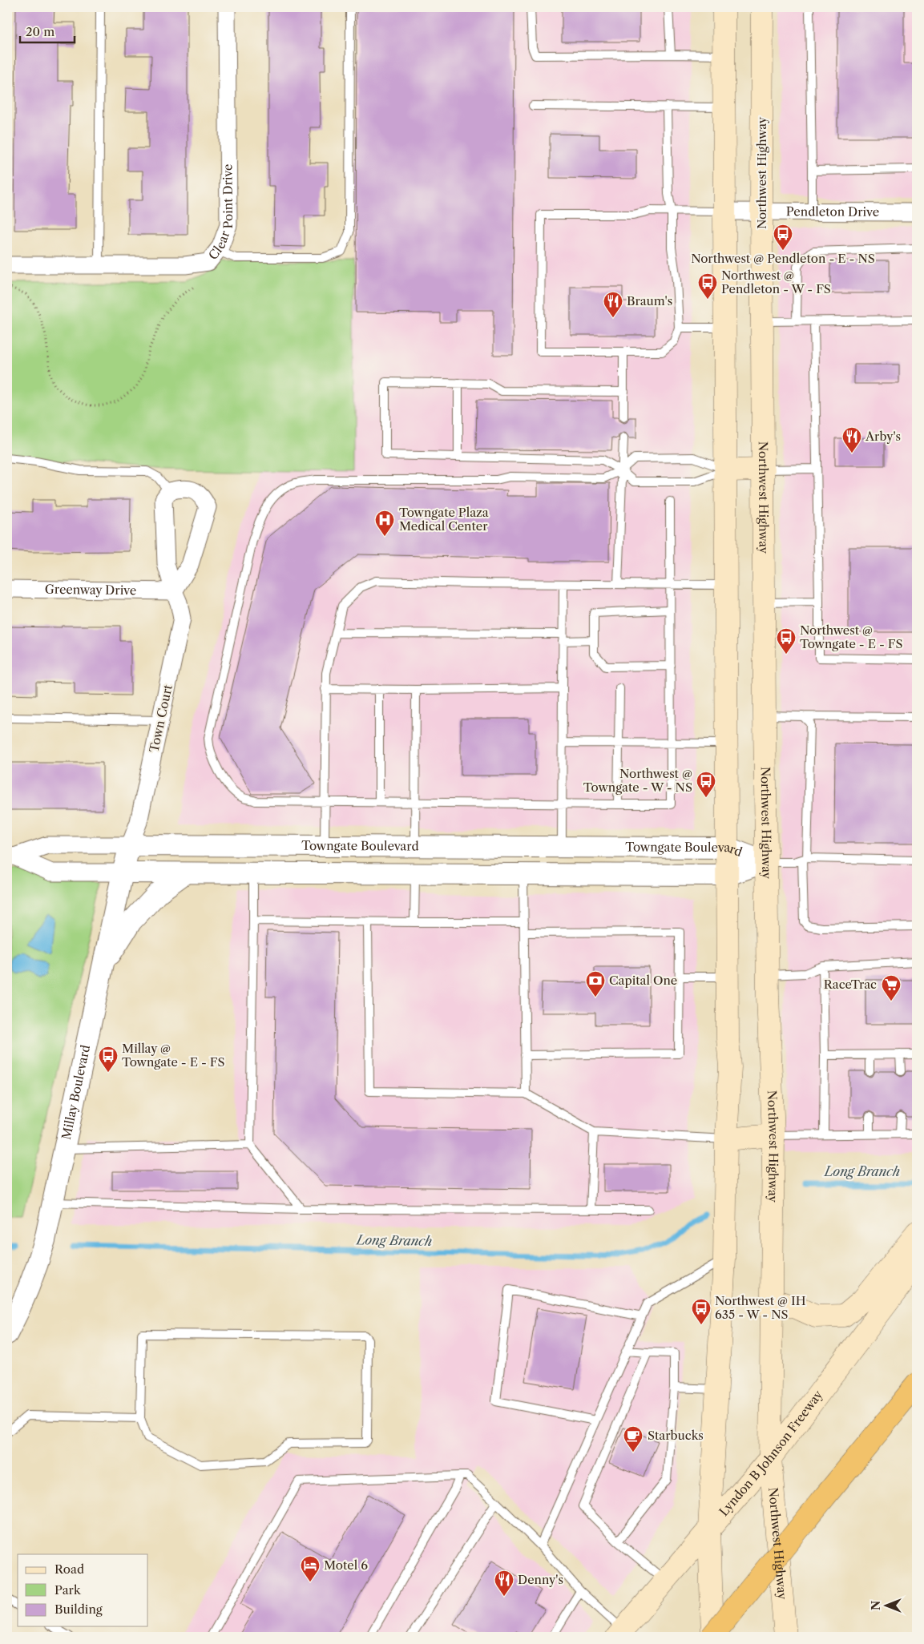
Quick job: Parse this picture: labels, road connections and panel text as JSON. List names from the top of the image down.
{
  "streets": {
    "main road": ["Northwest Highway", "Lyndon B Johnson Freeway"],
    "street": [
      "Clear Point Drive",
      "Pendleton Drive",
      "Greenway Drive",
      "Town Court",
      "Towngate Boulevard",
      "Millay Boulevard"
    ]
  },
  "crossings": [
    ["Northwest Highway", "Pendleton Drive"],
    ["Northwest Highway", "Towngate Boulevard"],
    ["Northwest Highway", "Lyndon B Johnson Freeway"],
    ["Greenway Drive", "Town Court"],
    ["Town Court", "Towngate Boulevard"],
    ["Town Court", "Millay Boulevard"],
    ["Towngate Boulevard", "Millay Boulevard"]
  ],
  "water": ["Long Branch"],
  "places": {
    "bus stop": [
      "Northwest @ Pendleton - E - NS",
      "Northwest @ Pendleton - W - FS",
      "Northwest @ Towngate - E - FS",
      "Northwest @ Towngate - W - NS",
      "Millay @ Towngate - E - FS",
      "Northwest @ IH 635 - W - NS"
    ],
    "restaurant": ["Braum's", "Arby's", "Denny's"],
    "hospital": ["Towngate Plaza Medical Center"],
    "bank": ["Capital One"],
    "supermarket": ["RaceTrac"],
    "cafe": ["Starbucks"],
    "hotel": ["Motel 6"]
  },
  "legend": ["Road", "Park", "Building"],
  "scale_bar": "20 m",
  "north": "left"
}
